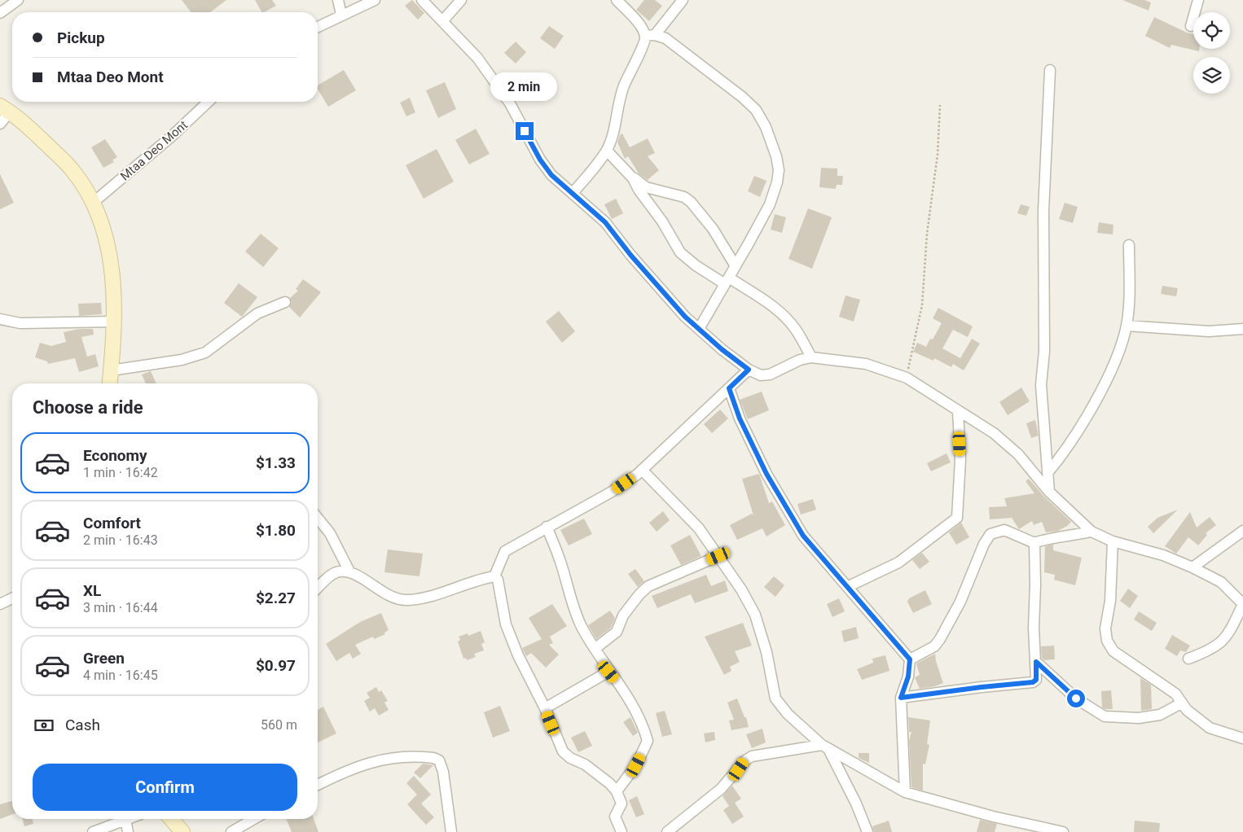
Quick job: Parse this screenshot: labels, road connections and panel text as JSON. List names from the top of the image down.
{
  "streets": {
    "street": ["Mtaa Deo Mont"]
  },
  "page": {
    "banner": ["Pickup", "Mtaa Deo Mont"],
    "bubble": "2 min",
    "heading": "Choose a ride",
    "list": [
      {
        "name": "Economy",
        "note": "1 min · 16:42",
        "value": "$1.33"
      },
      {
        "name": "Comfort",
        "note": "2 min · 16:43",
        "value": "$1.80"
      },
      {
        "name": "XL",
        "note": "3 min · 16:44",
        "value": "$2.27"
      },
      {
        "name": "Green",
        "note": "4 min · 16:45",
        "value": "$0.97"
      }
    ],
    "pay": ["Cash", "560 m"],
    "buttons": "Confirm"
  }
}
